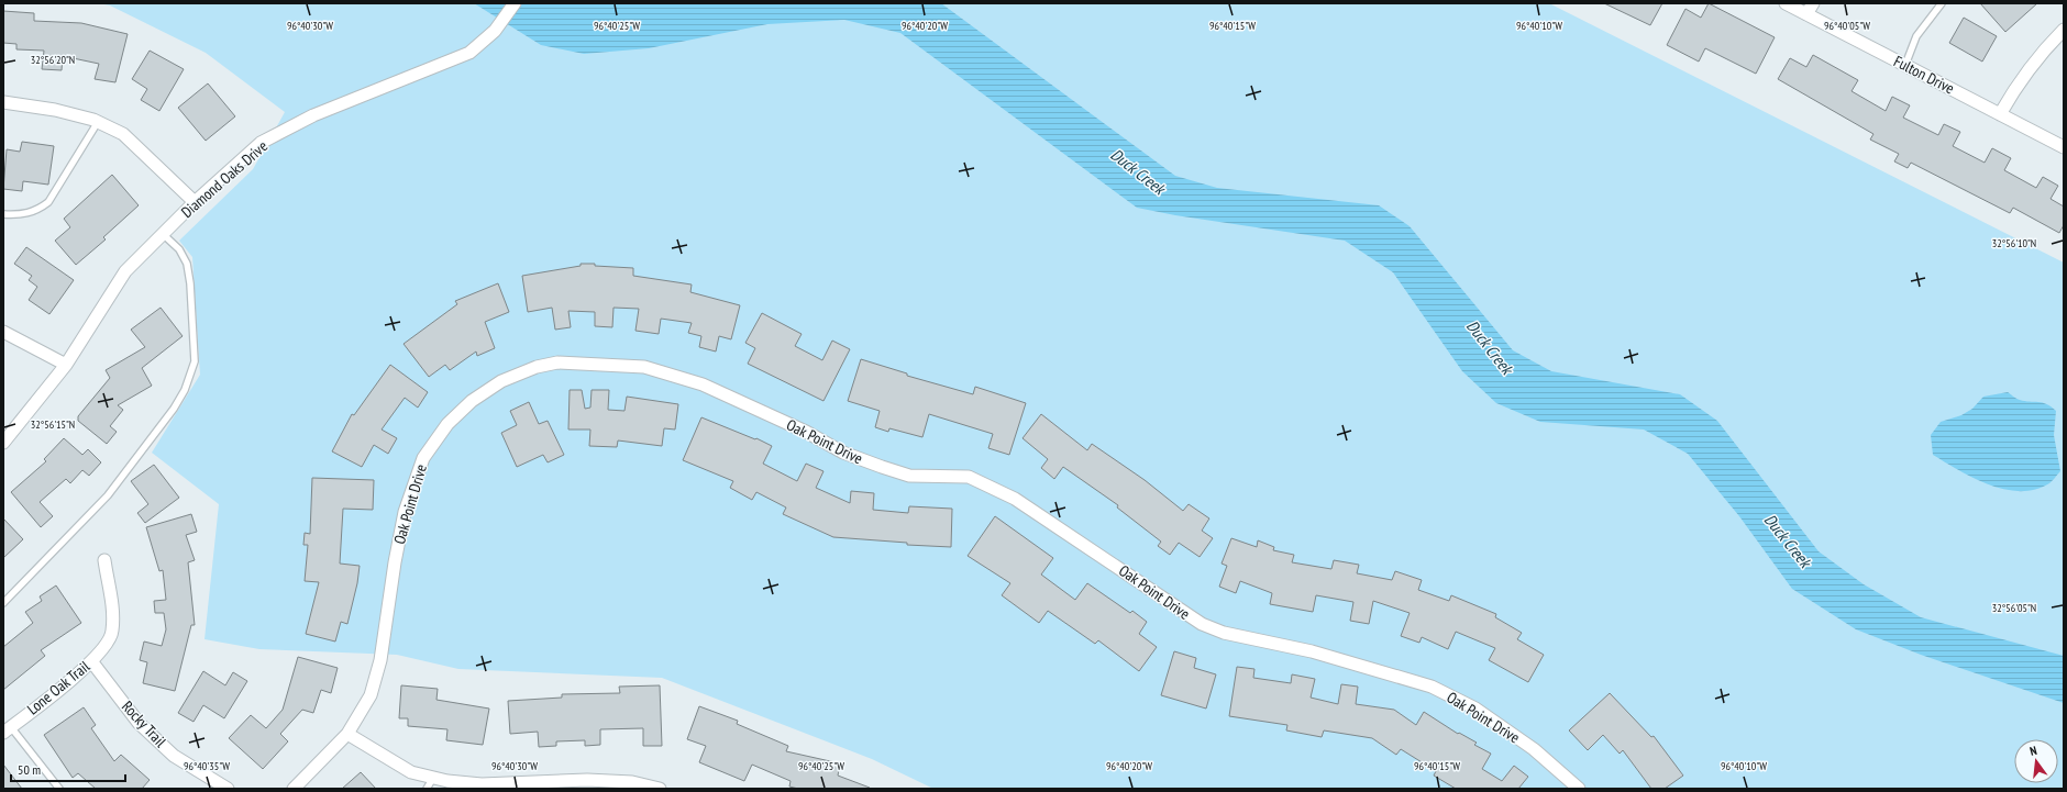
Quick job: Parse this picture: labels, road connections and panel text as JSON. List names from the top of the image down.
{
  "streets": {
    "street": [
      "Fulton Drive",
      "Diamond Oaks Drive",
      "Oak Point Drive",
      "Lone Oak Trail",
      "Rocky Trail"
    ]
  },
  "crossings": [
    ["Lone Oak Trail", "Rocky Trail"]
  ],
  "water": ["Duck Creek"],
  "scale_bar": "50 m",
  "north": "top",
  "coordinates": [
    "96°40'30\"W",
    "96°40'25\"W",
    "96°40'20\"W",
    "96°40'15\"W",
    "96°40'10\"W",
    "96°40'05\"W",
    "32°56'20\"N",
    "32°56'10\"N",
    "32°56'15\"N",
    "32°56'05\"N",
    "96°40'35\"W"
  ]
}
